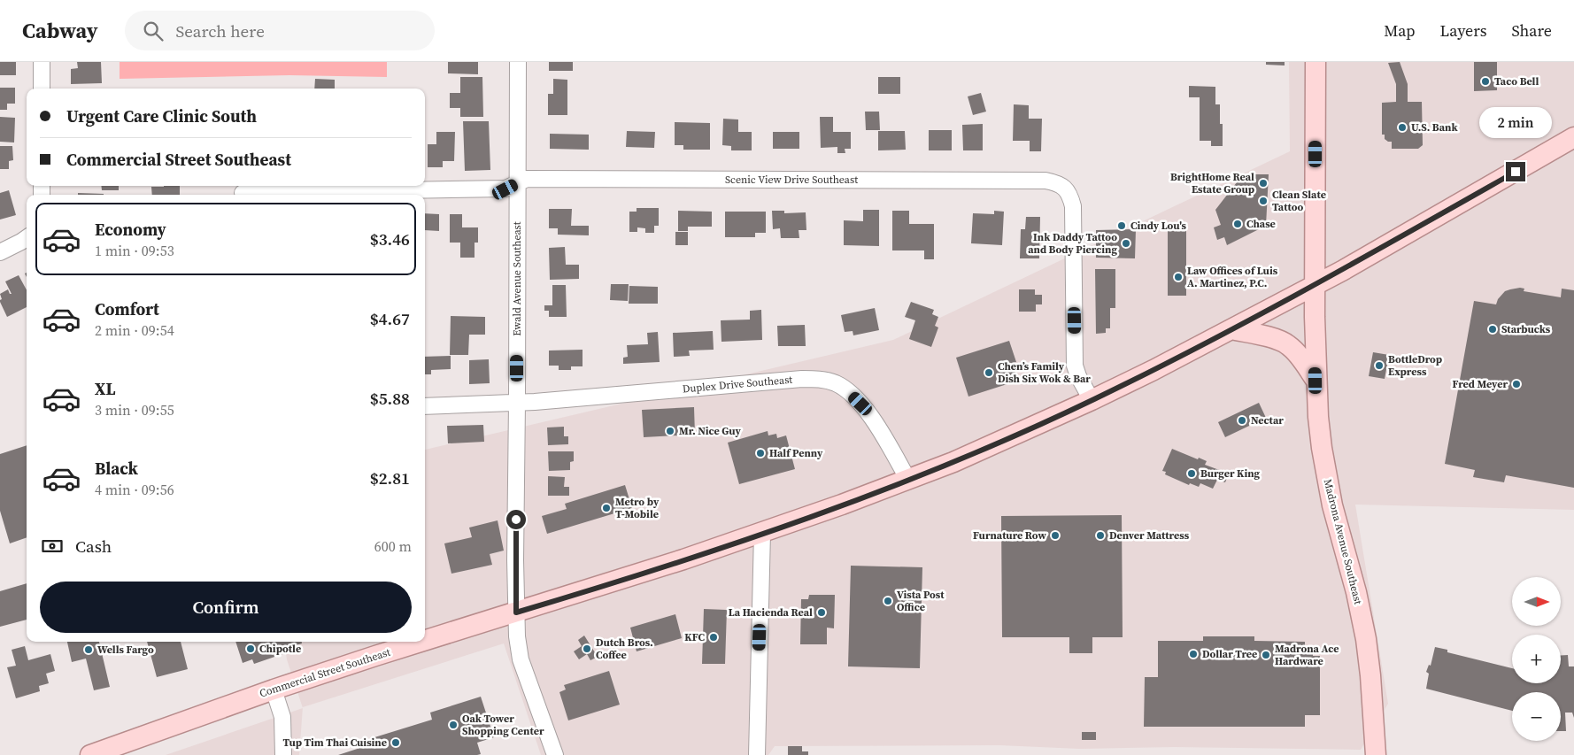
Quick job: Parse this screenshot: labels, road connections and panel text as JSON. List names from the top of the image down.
{
  "streets": {
    "main road": ["Madrona Avenue Southeast", "Commercial Street Southeast"],
    "street": ["Scenic View Drive Southeast", "Ewald Avenue Southeast", "Duplex Drive Southeast"]
  },
  "crossings": [
    ["Scenic View Drive Southeast", "Ewald Avenue Southeast"],
    ["Scenic View Drive Southeast", "Commercial Street Southeast"],
    ["Ewald Avenue Southeast", "Duplex Drive Southeast"],
    ["Ewald Avenue Southeast", "Commercial Street Southeast"],
    ["Duplex Drive Southeast", "Commercial Street Southeast"],
    ["Madrona Avenue Southeast", "Commercial Street Southeast"]
  ],
  "places": [
    "Taco Bell",
    "U.S. Bank",
    "BrightHome Real Estate Group",
    "Clean Slate Tattoo",
    "Chase",
    "Cindy Lou's",
    "Ink Daddy Tattoo and Body Piercing",
    "Law Offices of Luis A. Martinez, P.C.",
    "Starbucks",
    "BottleDrop Express",
    "Chen’s Family Dish Six Wok & Bar",
    "Fred Meyer",
    "Nectar",
    "Mr. Nice Guy",
    "Half Penny",
    "Burger King",
    "Metro by T-Mobile",
    "Furnature Row",
    "Denver Mattress",
    "Vista Post Office",
    "La Hacienda Real",
    "KFC",
    "Chipotle",
    "Dutch Bros. Coffee",
    "Wells Fargo",
    "Dollar Tree",
    "Madrona Ace Hardware",
    "Oak Tower Shopping Center",
    "Tup Tim Thai Cuisine"
  ],
  "north": "right",
  "page": {
    "header": "Cabway",
    "search": "Search here",
    "nav": ["Map", "Layers", "Share"],
    "banner": ["Urgent Care Clinic South", "Commercial Street Southeast"],
    "bubble": "2 min",
    "list": [
      {
        "name": "Economy",
        "note": "1 min · 09:53",
        "value": "$3.46"
      },
      {
        "name": "Comfort",
        "note": "2 min · 09:54",
        "value": "$4.67"
      },
      {
        "name": "XL",
        "note": "3 min · 09:55",
        "value": "$5.88"
      },
      {
        "name": "Black",
        "note": "4 min · 09:56",
        "value": "$2.81"
      }
    ],
    "pay": ["Cash", "600 m"],
    "buttons": "Confirm",
    "map_buttons": ["+", "−"]
  }
}
